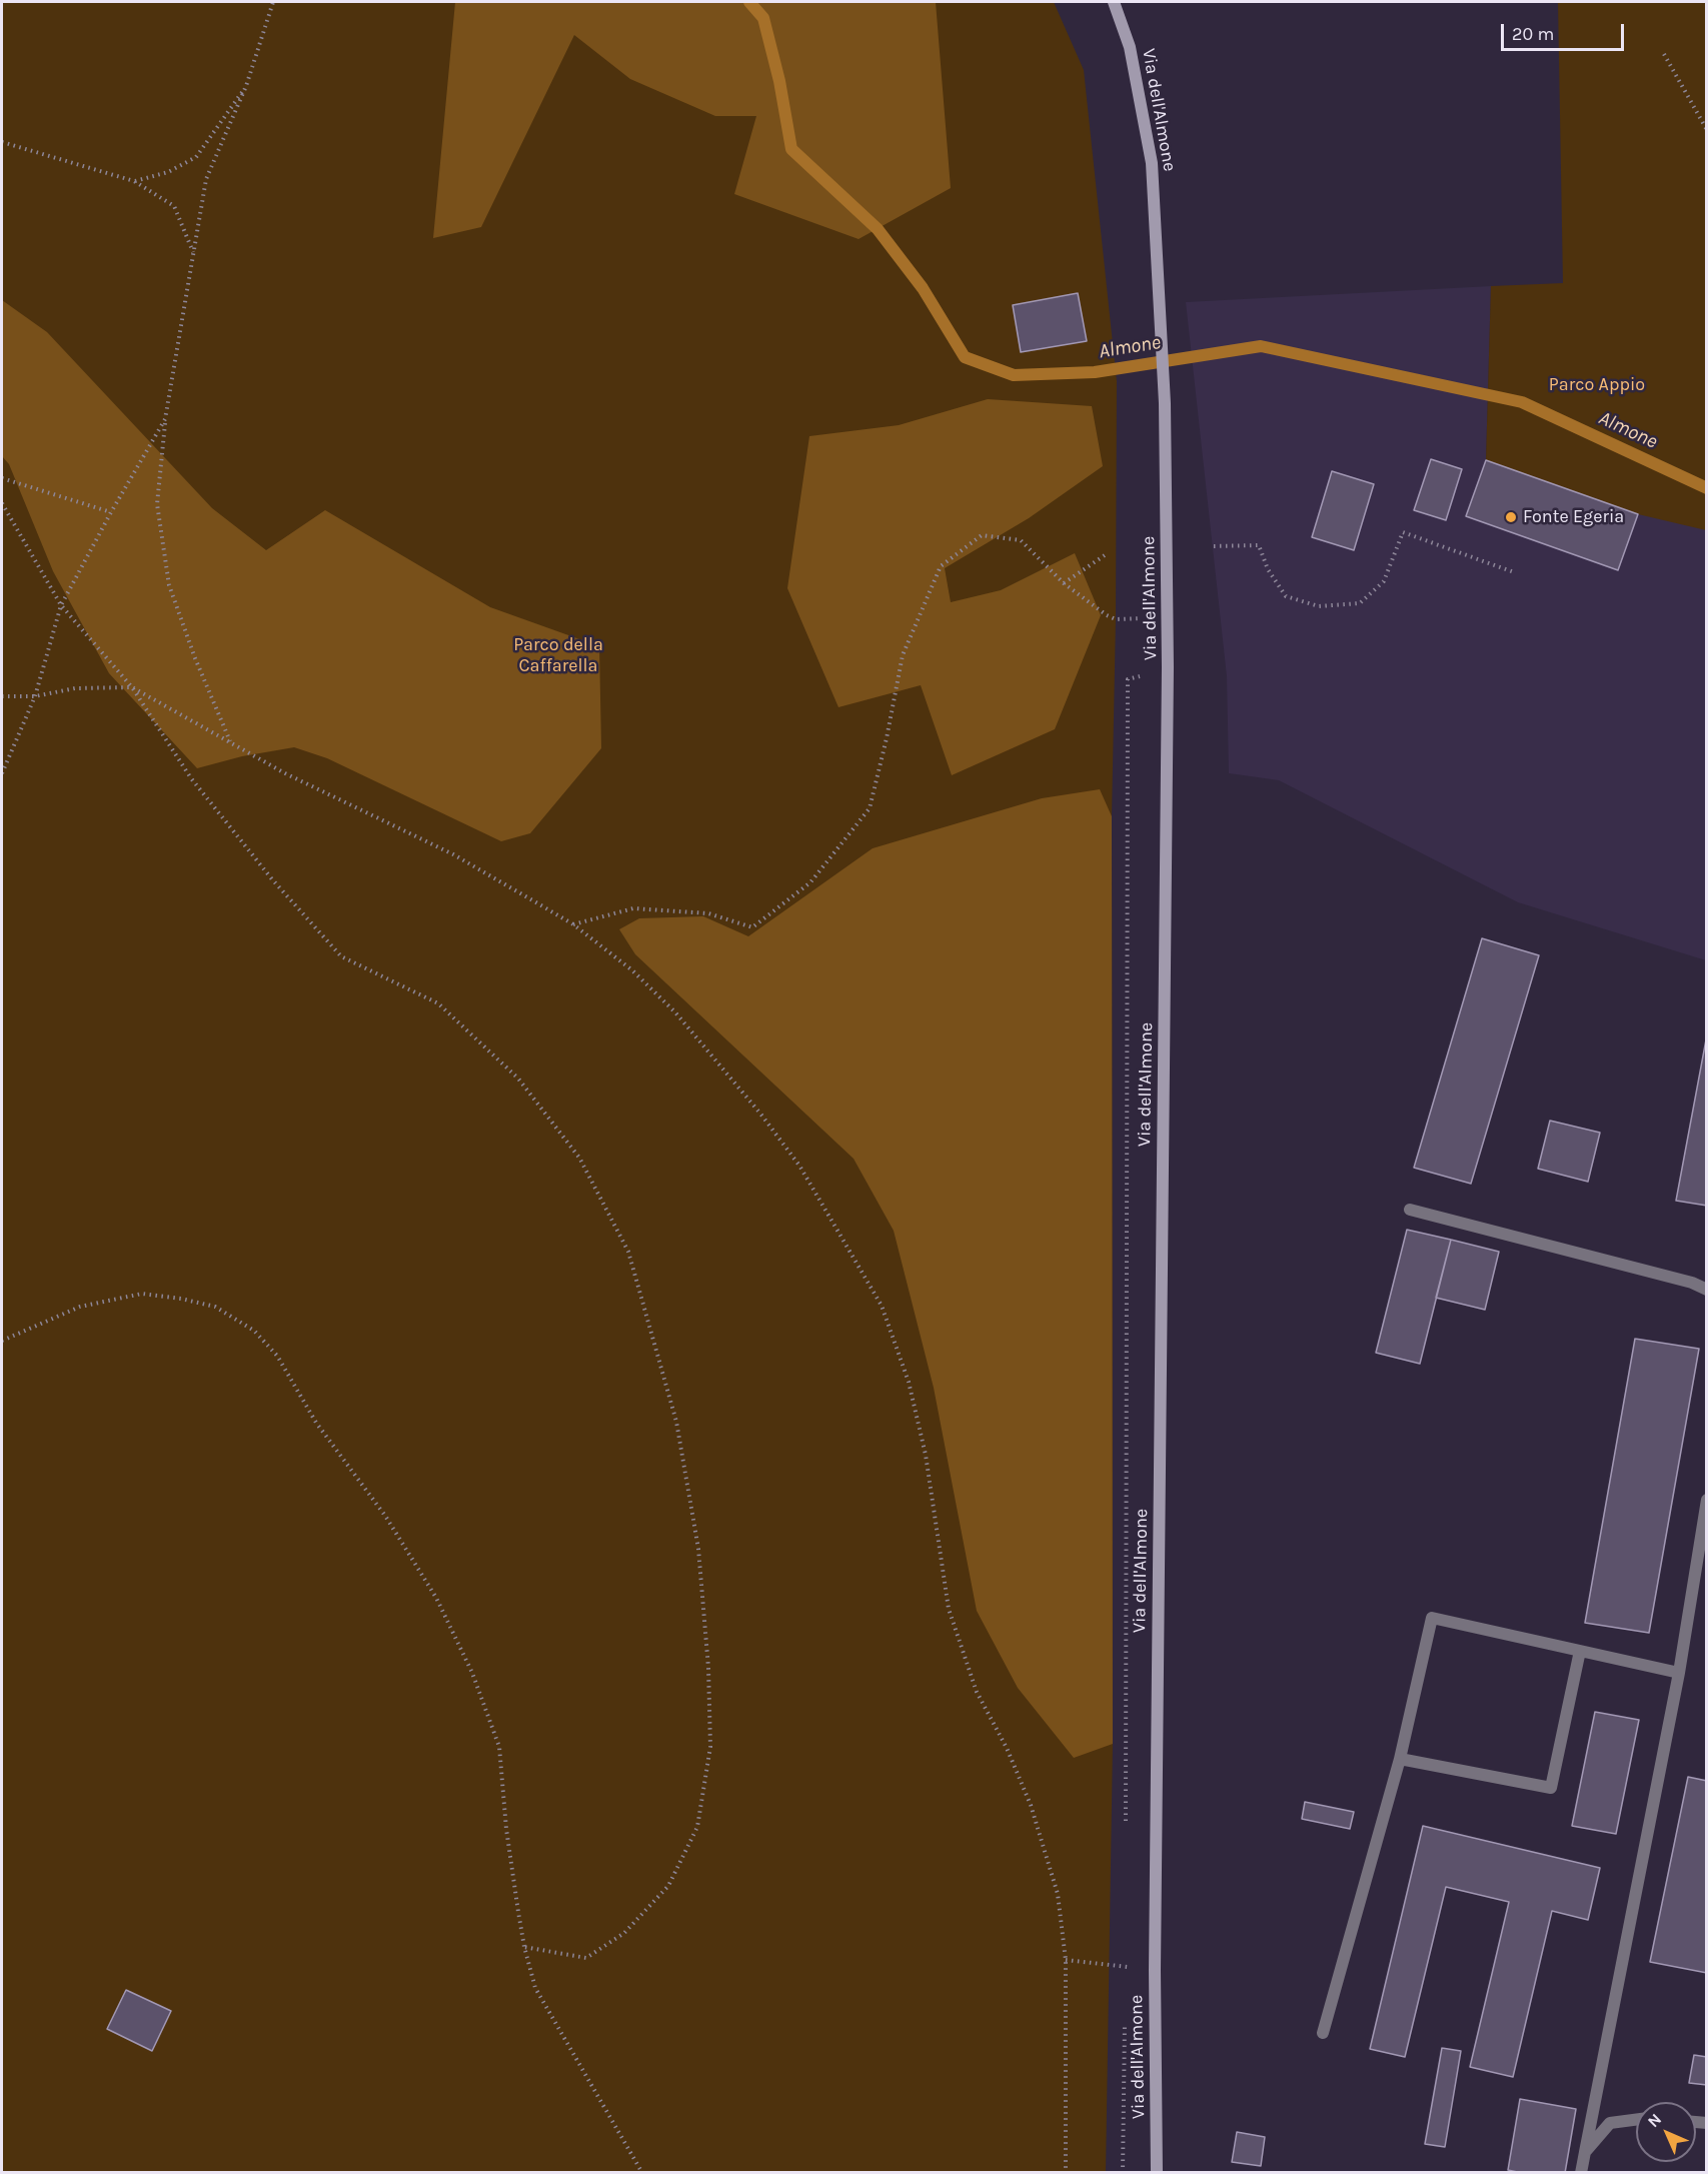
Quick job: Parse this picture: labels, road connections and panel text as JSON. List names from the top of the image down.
{
  "streets": {
    "main road": ["Via dell'Almone"]
  },
  "water": ["Almone"],
  "parks": ["Parco Appio", "Parco della Caffarella"],
  "places": ["Fonte Egeria"],
  "scale_bar": "20 m",
  "north": "top left"
}
